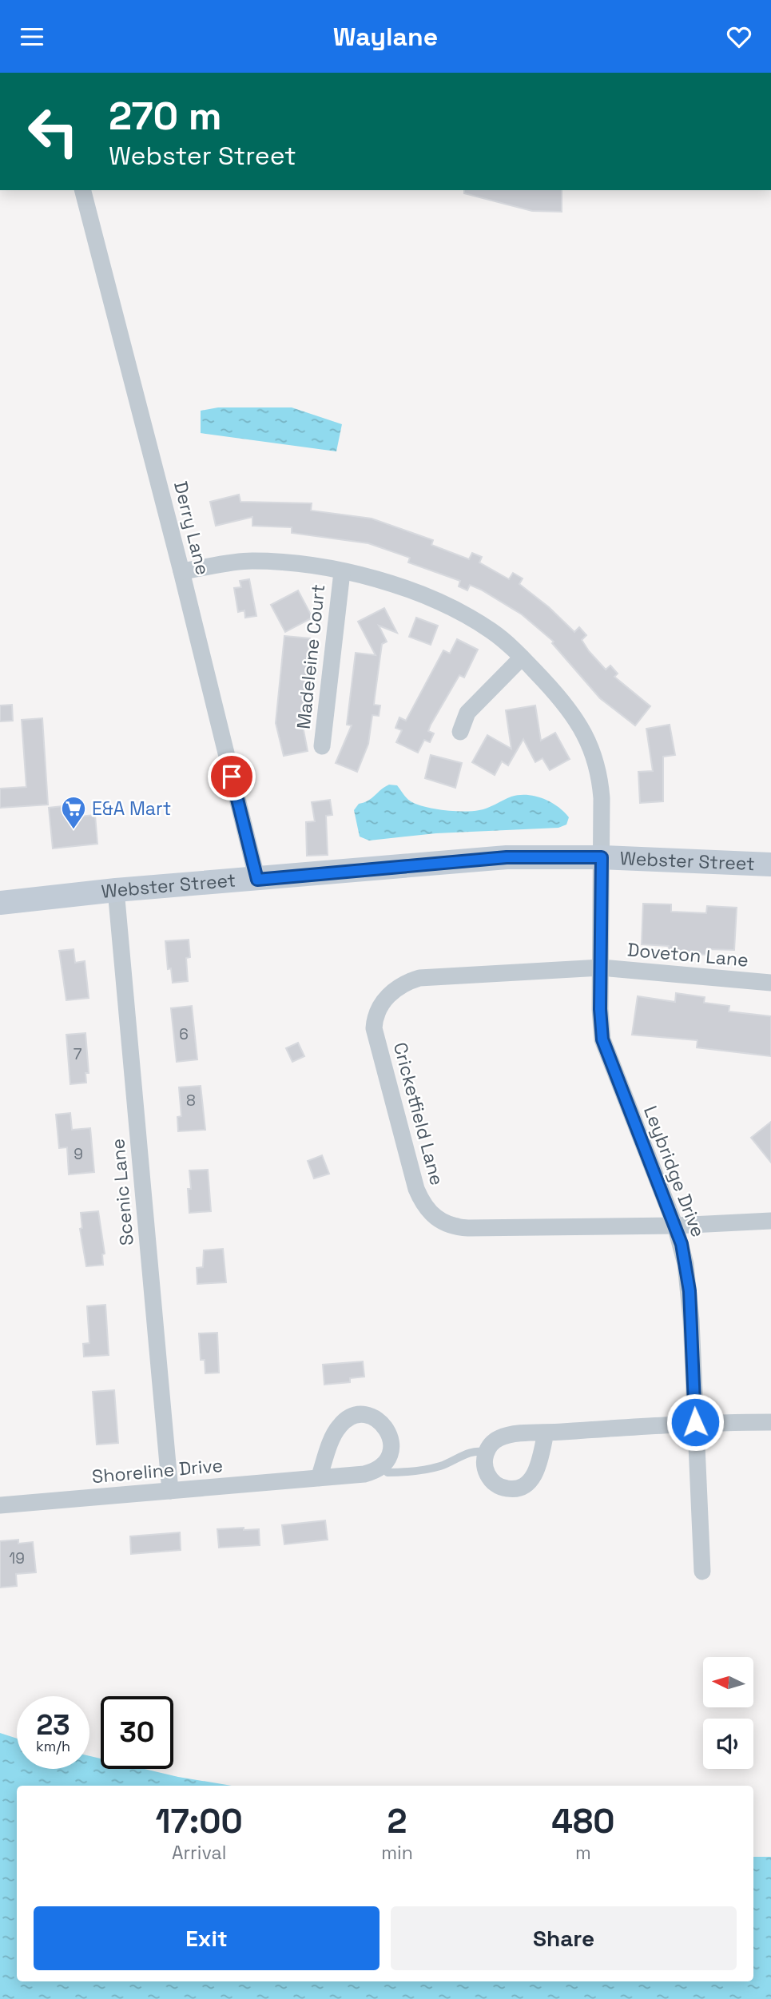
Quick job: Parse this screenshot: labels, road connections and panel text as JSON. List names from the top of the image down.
{
  "streets": {
    "main road": ["Webster Street"],
    "street": [
      "Derry Lane",
      "Madeleine Court",
      "Doveton Lane",
      "Cricketfield Lane",
      "Leybridge Drive",
      "Scenic Lane",
      "Shoreline Drive"
    ]
  },
  "crossings": [
    ["Derry Lane", "Webster Street"],
    ["Derry Lane", "Leybridge Drive"],
    ["Madeleine Court", "Leybridge Drive"],
    ["Webster Street", "Leybridge Drive"],
    ["Webster Street", "Scenic Lane"],
    ["Doveton Lane", "Cricketfield Lane"],
    ["Doveton Lane", "Leybridge Drive"],
    ["Cricketfield Lane", "Leybridge Drive"],
    ["Scenic Lane", "Shoreline Drive"]
  ],
  "places": {
    "supermarket": ["E&A Mart"]
  },
  "house_numbers": [
    "6",
    "7",
    "8",
    "9",
    "19"
  ],
  "north": "left",
  "page": {
    "header": "Waylane",
    "turn": ["270 m", "Webster Street"],
    "speed": "23 km/h",
    "limit": "30",
    "eta": [
      "17:00",
      "Arrival",
      "2",
      "min",
      "480",
      "m"
    ],
    "buttons": ["Exit", "Share"]
  }
}
